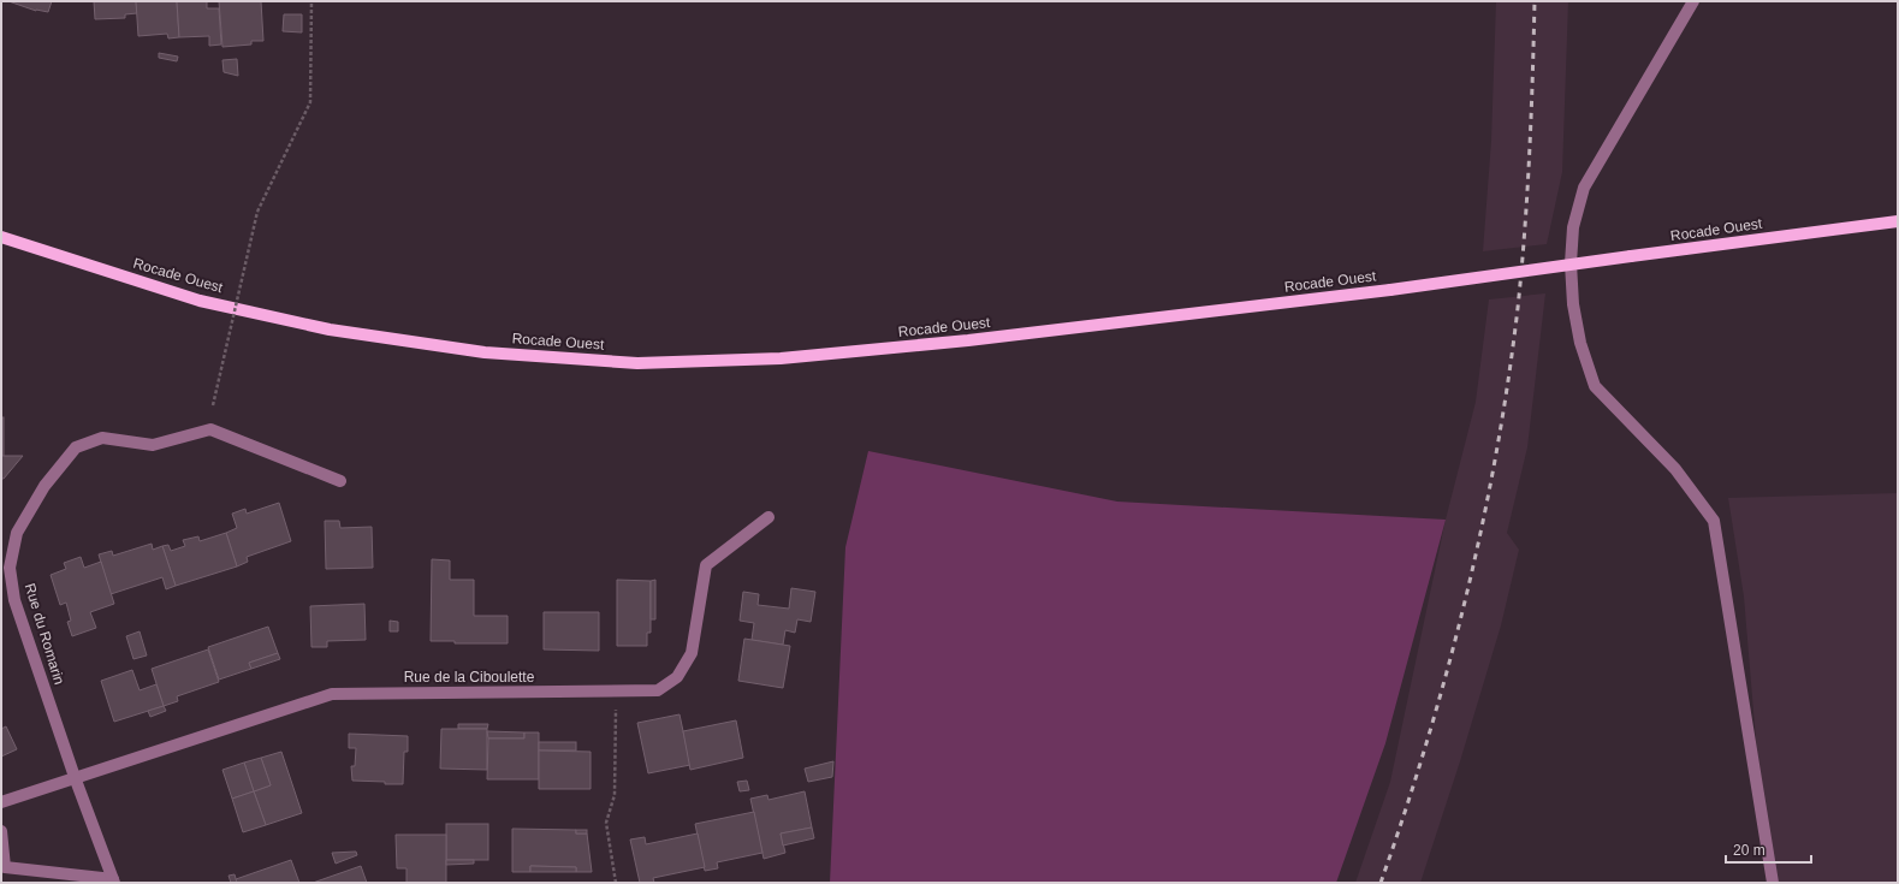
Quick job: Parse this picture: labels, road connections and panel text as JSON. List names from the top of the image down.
{
  "streets": {
    "main road": ["Rocade Ouest"],
    "street": ["Rue du Romarin", "Rue de la Ciboulette"]
  },
  "crossings": [
    ["Rue du Romarin", "Rue de la Ciboulette"]
  ],
  "scale_bar": "20 m"
}
